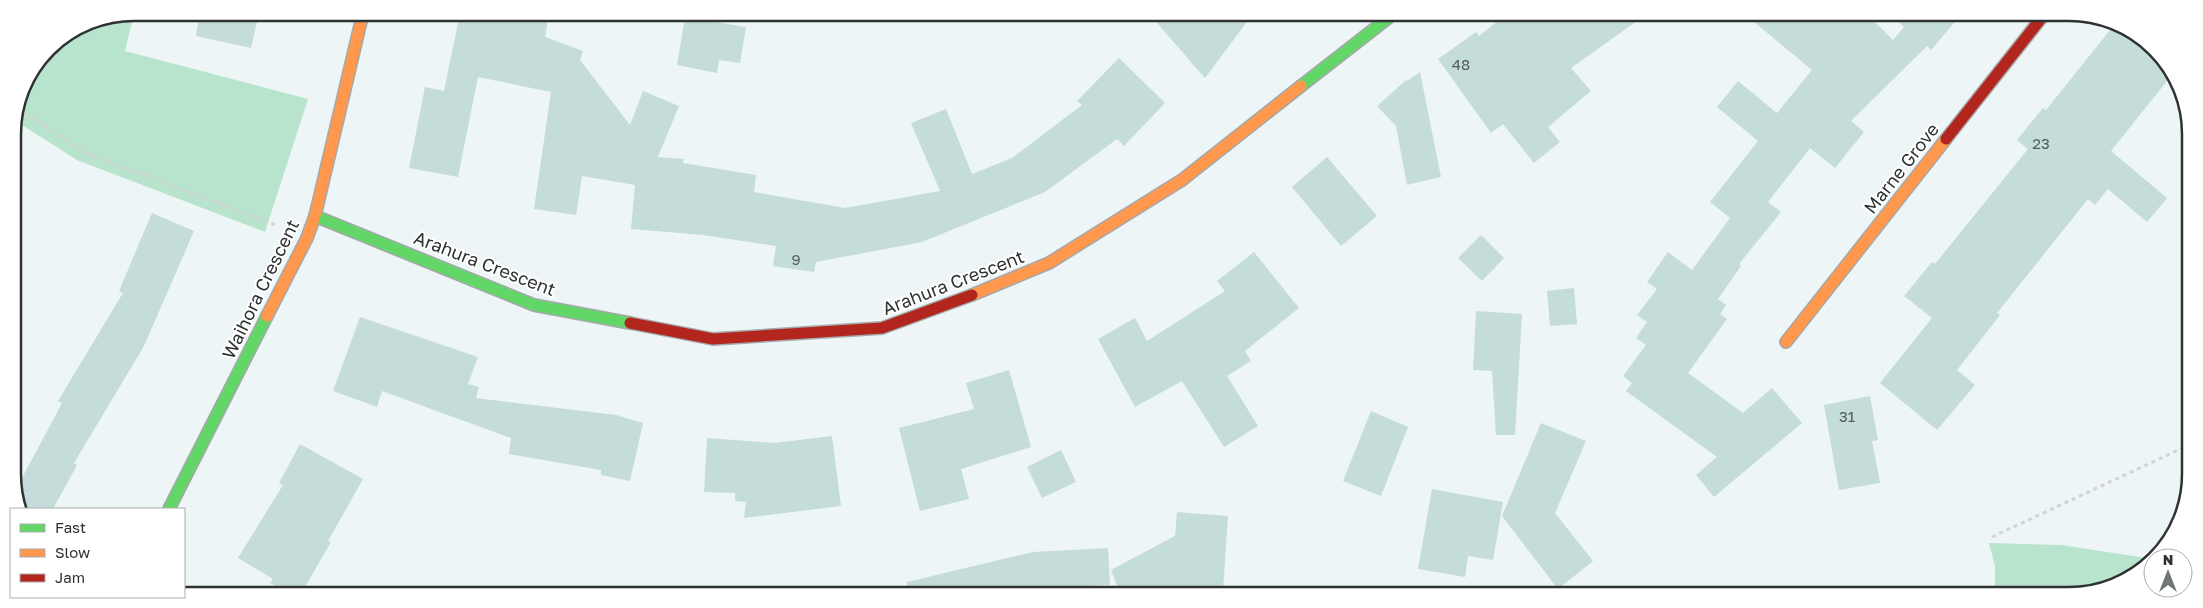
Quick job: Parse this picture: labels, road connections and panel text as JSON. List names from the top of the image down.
{
  "streets": {
    "street": ["Marne Grove", "Arahura Crescent", "Waihora Crescent"]
  },
  "crossings": [
    ["Arahura Crescent", "Waihora Crescent"]
  ],
  "house_numbers": [
    "48",
    "23",
    "9",
    "31"
  ],
  "legend": ["Fast", "Slow", "Jam"],
  "north": "top"
}
